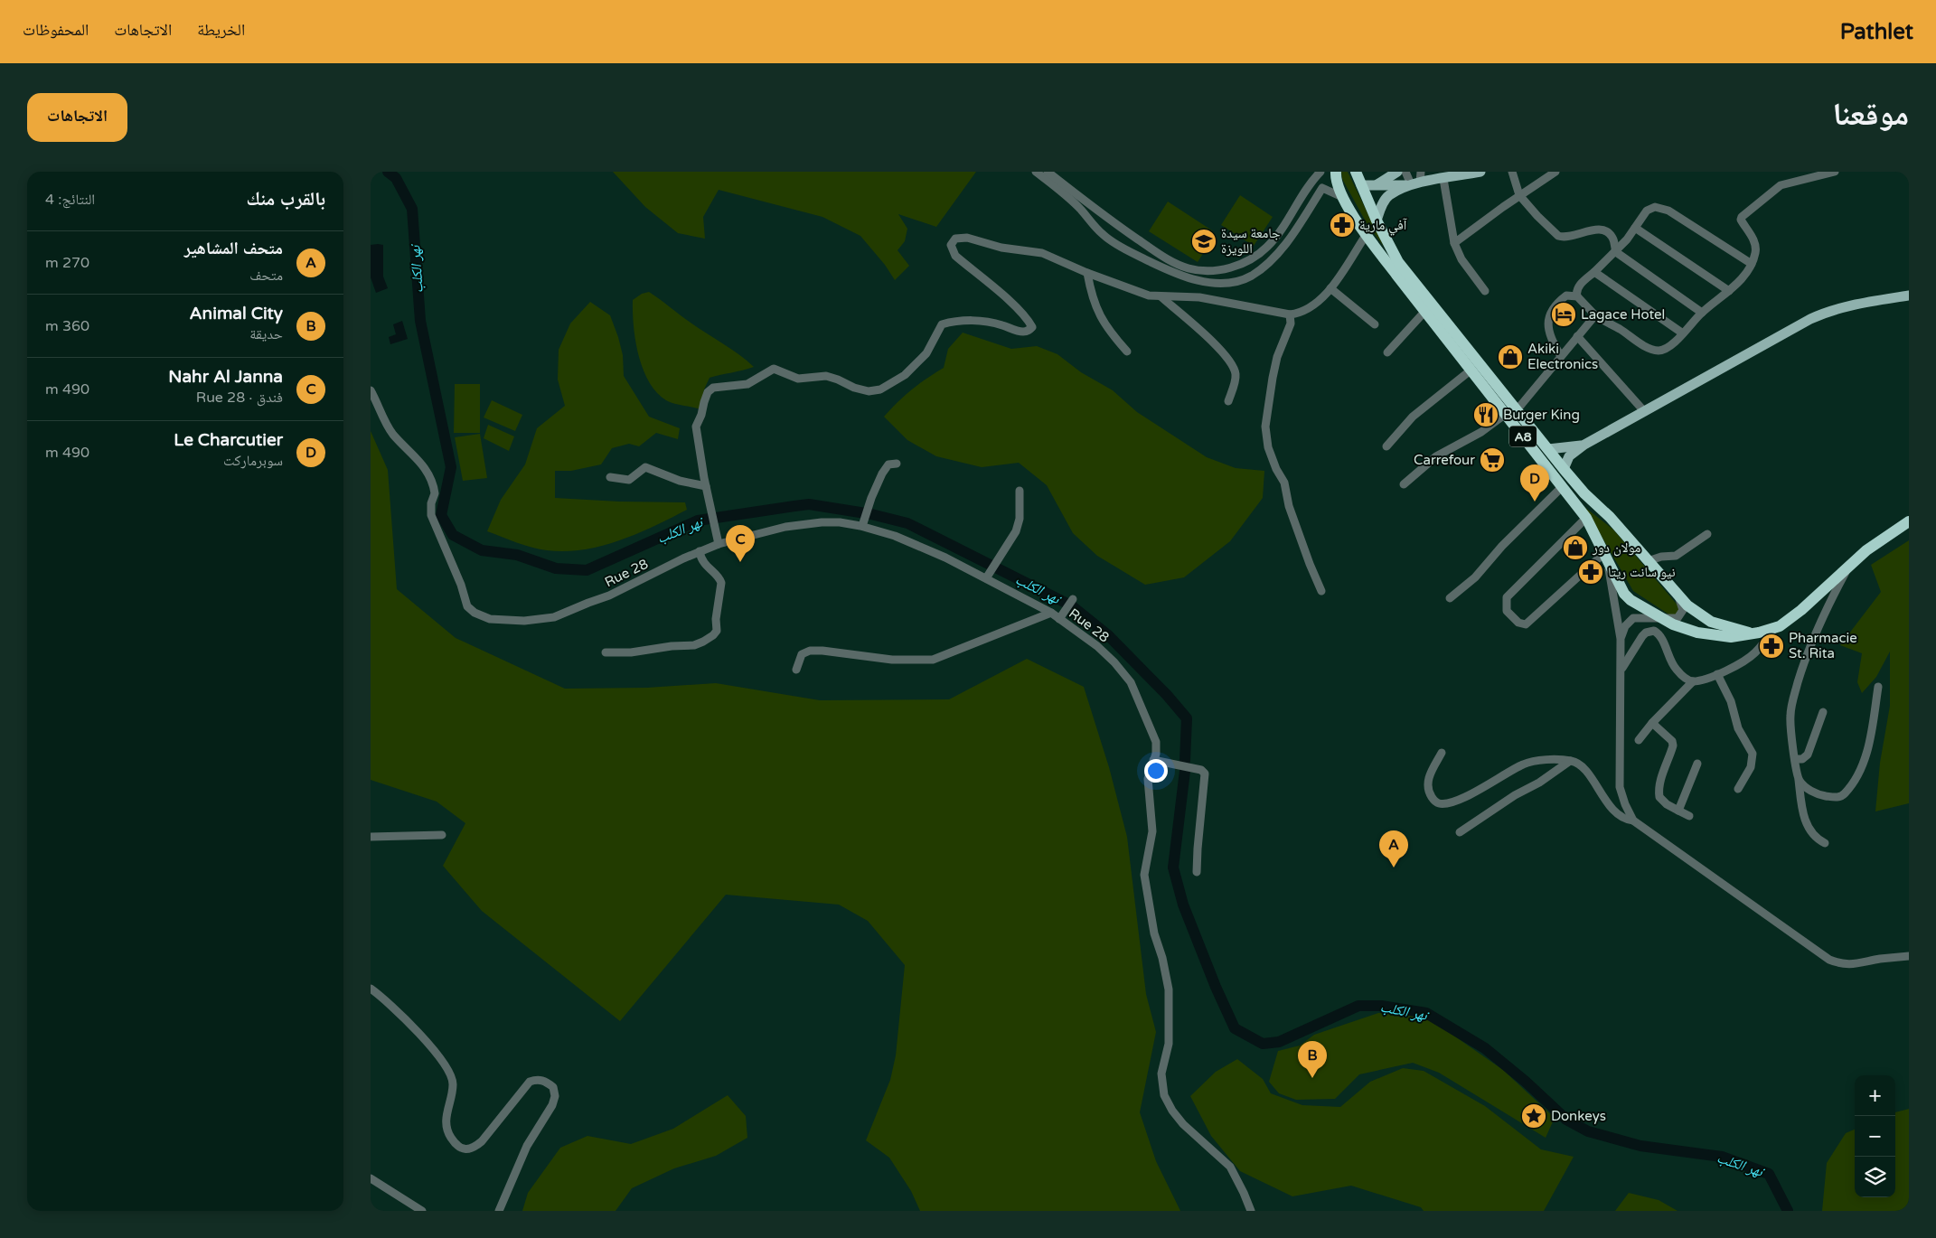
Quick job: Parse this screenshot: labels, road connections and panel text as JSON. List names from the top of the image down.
{
  "streets": {
    "highway": ["A8"],
    "street": ["Rue 28"]
  },
  "water": ["نهر الكلب"],
  "places": {
    "pharmacy": ["آفي مارية", "نيو سانت ريتا", "Pharmacie St. Rita"],
    "school or university": ["جامعة سيدة اللويزة"],
    "hotel": ["Lagace Hotel"],
    "shop": ["Akiki Electronics", "مولان دور"],
    "restaurant": ["Burger King"],
    "supermarket": ["Carrefour"],
    "place": ["Donkeys"]
  },
  "page": {
    "header": "Pathlet",
    "nav": ["الخريطة", "الاتجاهات", "المحفوظات"],
    "title": "موقعنا",
    "buttons": "الاتجاهات",
    "heading": ["بالقرب منك", "النتائج: 4"],
    "list": [
      {
        "mark": "A",
        "name": "متحف المشاهير",
        "note": "متحف",
        "value": "270 m"
      },
      {
        "mark": "B",
        "name": "Animal City",
        "note": "حديقة",
        "value": "360 m"
      },
      {
        "mark": "C",
        "name": "Nahr Al Janna",
        "note": "فندق · Rue 28",
        "value": "490 m"
      },
      {
        "mark": "D",
        "name": "Le Charcutier",
        "note": "سوبرماركت",
        "value": "490 m"
      }
    ],
    "pins": [
      "D",
      "C",
      "A",
      "B"
    ],
    "map_buttons": ["+", "−"]
  }
}
